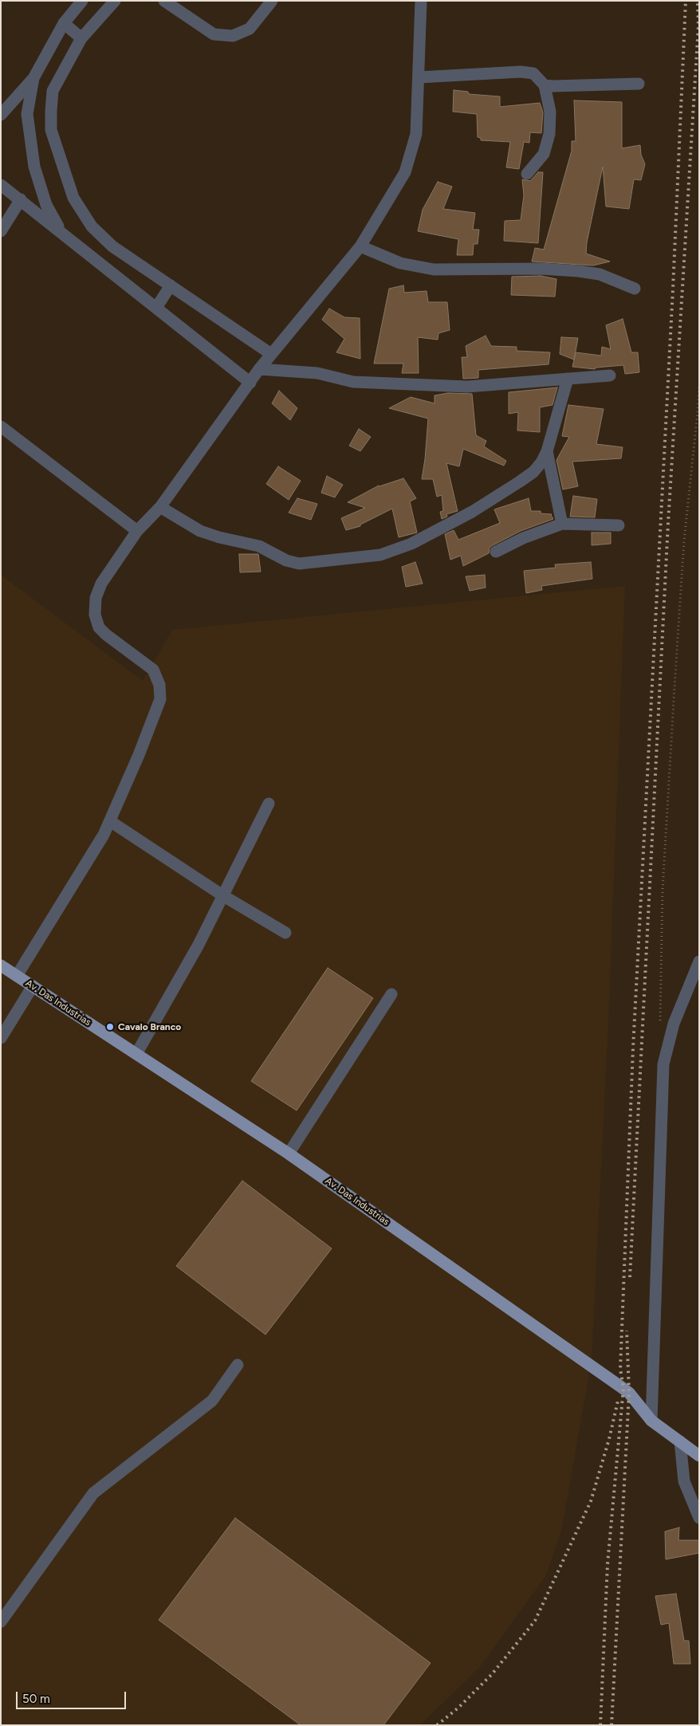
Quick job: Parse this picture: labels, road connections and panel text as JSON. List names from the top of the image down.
{
  "streets": {
    "main road": ["Av. Das Industrias"]
  },
  "places": ["Cavalo Branco"],
  "scale_bar": "50 m"
}
